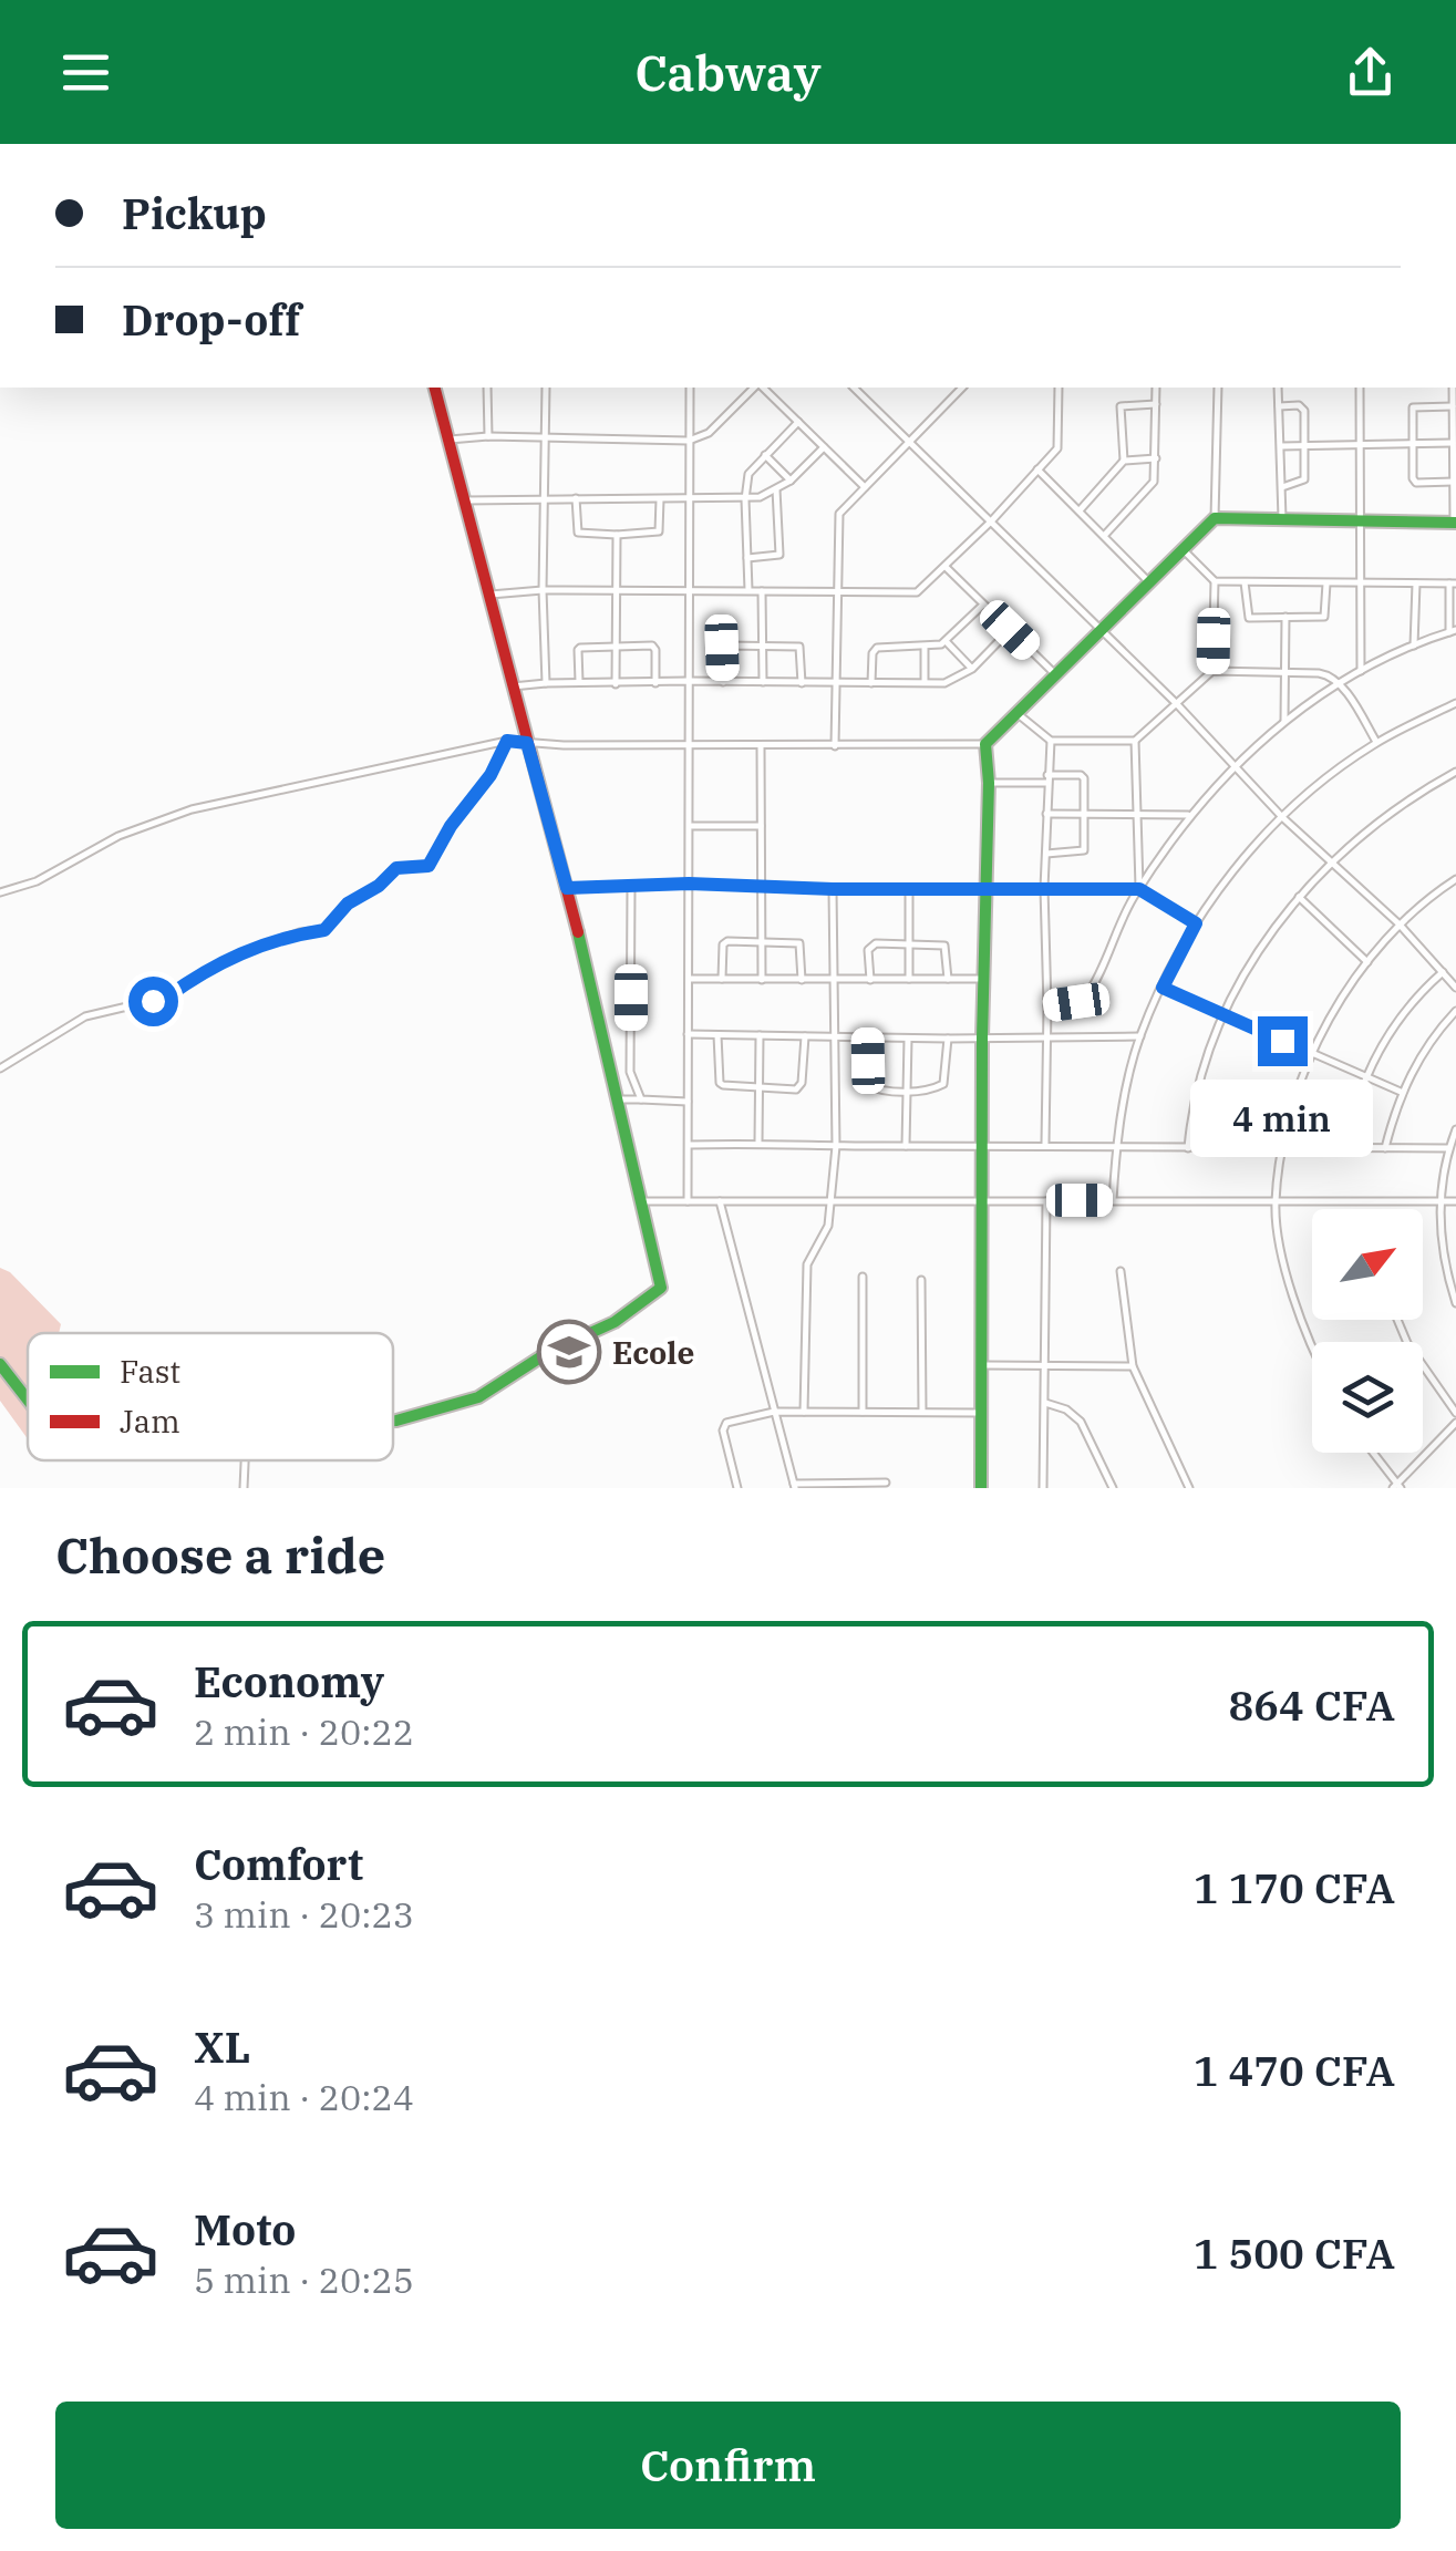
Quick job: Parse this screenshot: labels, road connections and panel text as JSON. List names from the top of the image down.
{
  "places": {
    "school or university": ["Ecole"]
  },
  "legend": ["Fast", "Jam"],
  "north": "top right",
  "page": {
    "header": "Cabway",
    "banner": ["Pickup", "Drop-off"],
    "bubble": "4 min",
    "heading": "Choose a ride",
    "list": [
      {
        "name": "Economy",
        "note": "2 min · 20:22",
        "value": "864 CFA"
      },
      {
        "name": "Comfort",
        "note": "3 min · 20:23",
        "value": "1 170 CFA"
      },
      {
        "name": "XL",
        "note": "4 min · 20:24",
        "value": "1 470 CFA"
      },
      {
        "name": "Moto",
        "note": "5 min · 20:25",
        "value": "1 500 CFA"
      }
    ],
    "buttons": "Confirm"
  }
}
